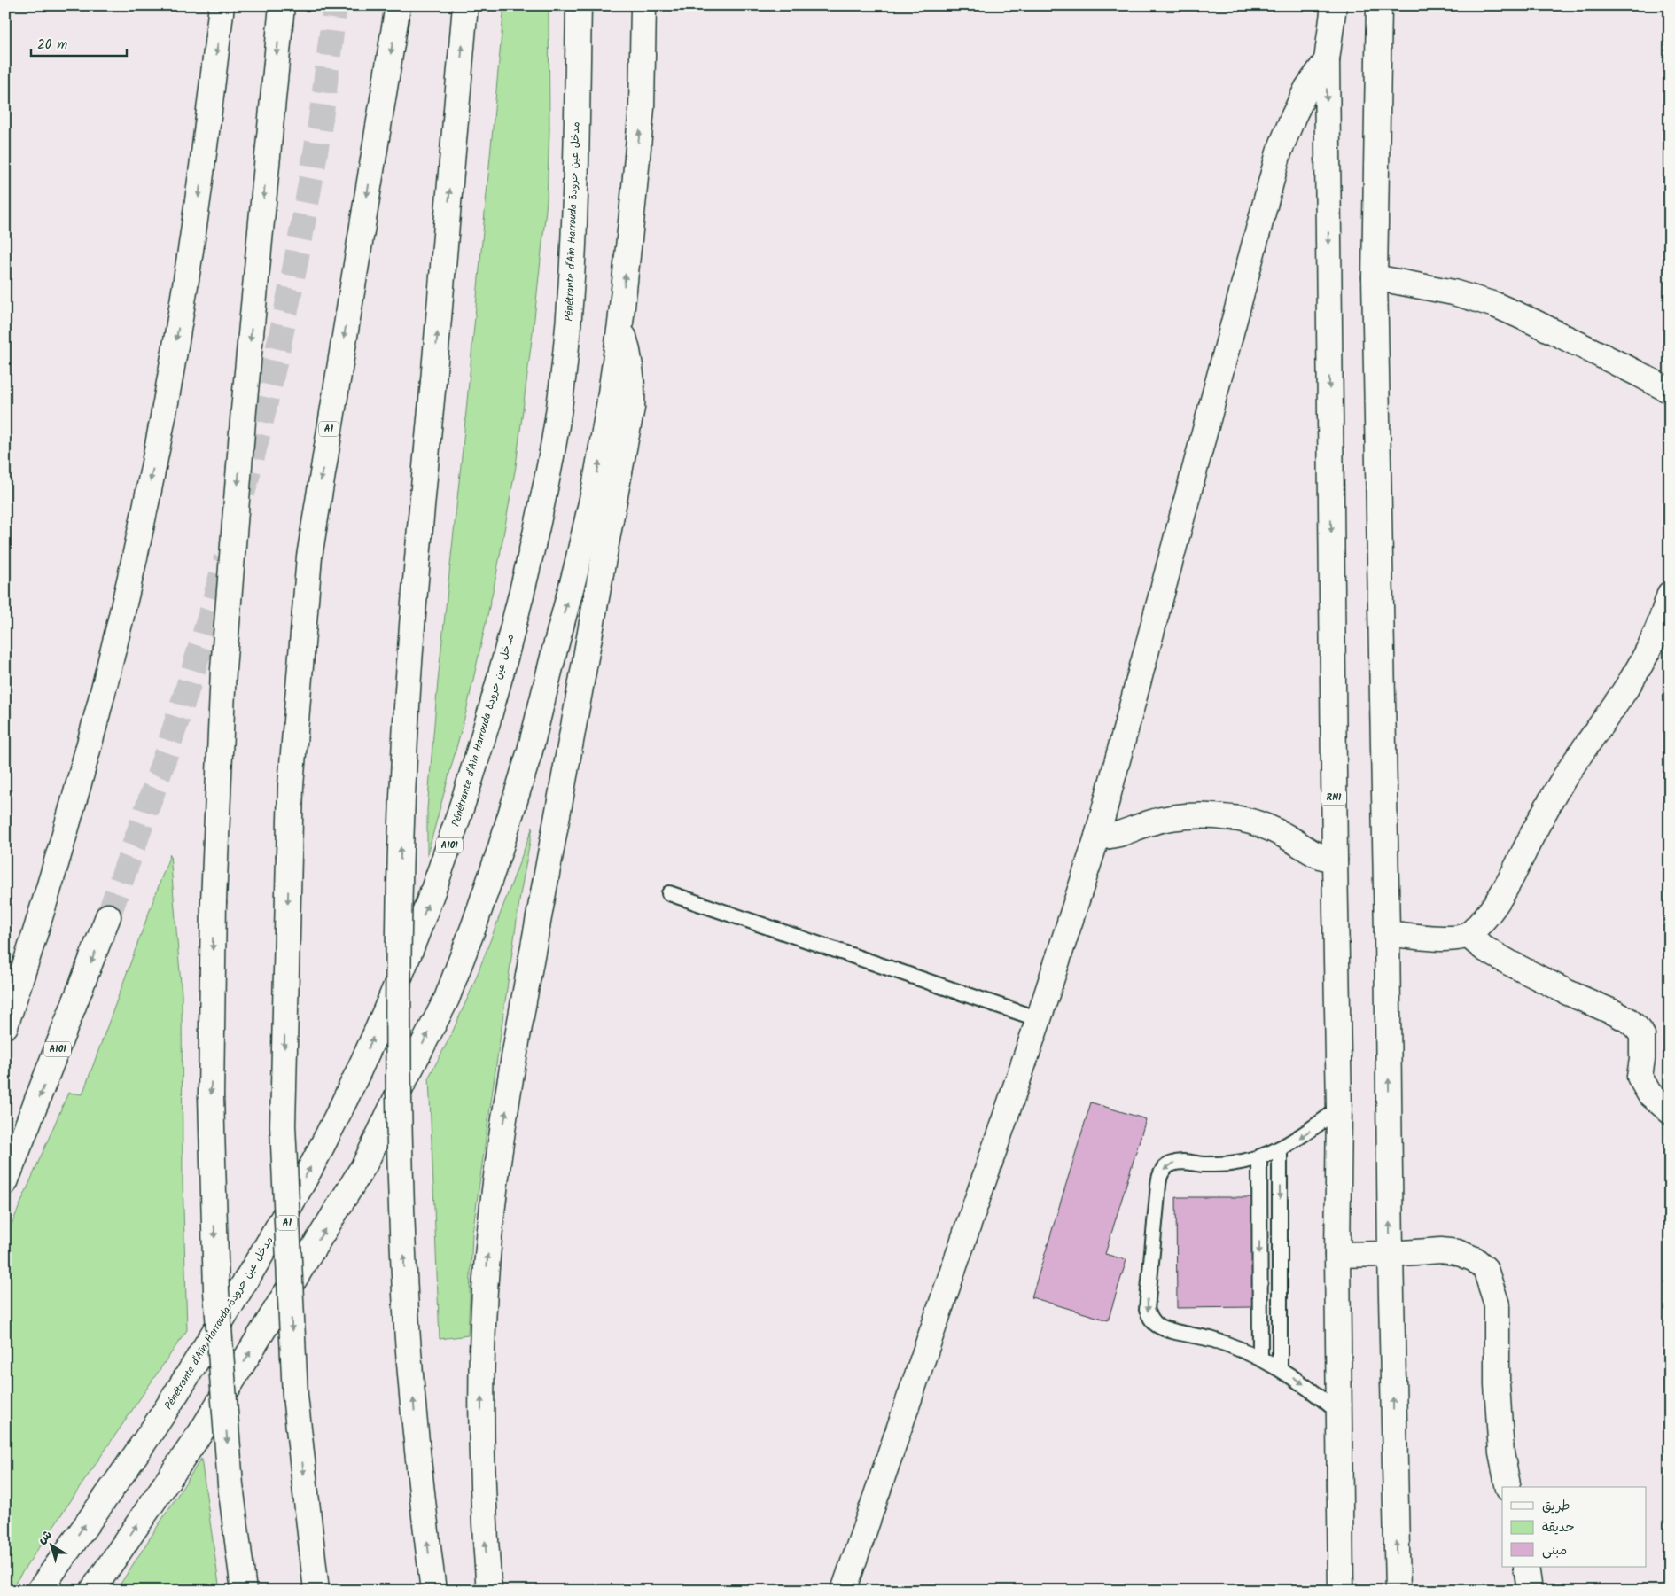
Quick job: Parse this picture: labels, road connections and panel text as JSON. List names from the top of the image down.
{
  "streets": {
    "main road": [
      "Pénétrante d'Aïn Harrouda مدخل عين حرودة",
      "A1",
      "RN1",
      "A101"
    ]
  },
  "legend": ["طريق", "حديقة", "مبنى"],
  "scale_bar": "20 m",
  "north": "top left"
}
